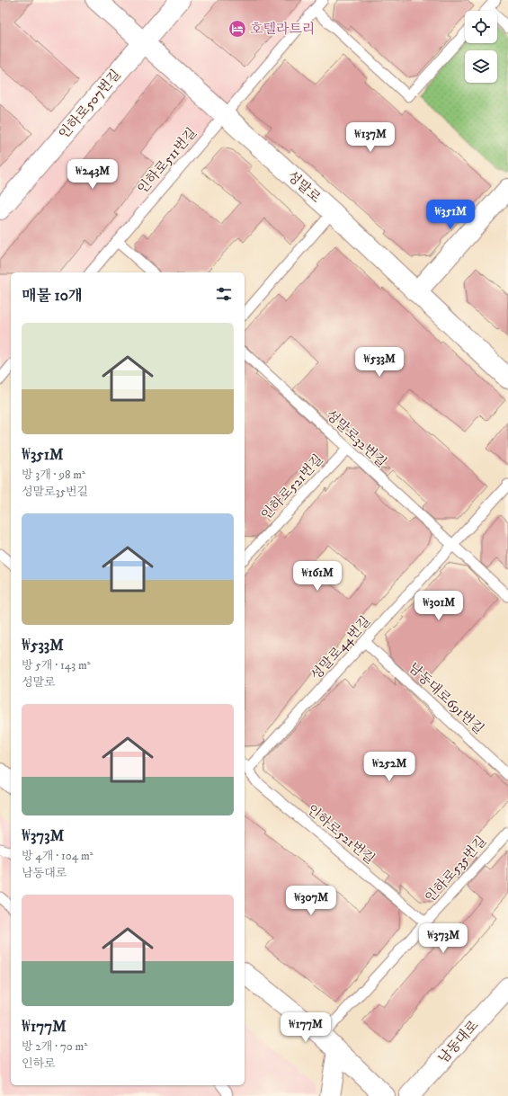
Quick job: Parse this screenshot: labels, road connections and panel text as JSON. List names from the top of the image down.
{
  "streets": {
    "street": ["인하로507번길", "성말로", "남동대로"],
    "lane": [
      "인하로511번길",
      "성말로32번길",
      "인하로521번길",
      "성말로44번길",
      "남동대로691번길",
      "인하로535번길"
    ]
  },
  "crossings": [
    ["인하로507번길", "성말로"],
    ["인하로511번길", "성말로"],
    ["성말로32번길", "인하로521번길"],
    ["성말로32번길", "성말로44번길"],
    ["인하로521번길", "성말로44번길"],
    ["인하로521번길", "인하로535번길"],
    ["성말로44번길", "남동대로691번길"]
  ],
  "places": {
    "hotel": ["호텔라트리"]
  },
  "page": {
    "price": [
      "₩137M",
      "₩243M",
      "₩351M",
      "₩533M",
      "₩161M",
      "₩301M",
      "₩252M",
      "₩307M",
      "₩373M",
      "₩177M"
    ],
    "heading": "매물 10개",
    "list": [
      {
        "name": "₩351M",
        "note": "방 3개 · 98 m² · 성말로35번길"
      },
      {
        "name": "₩533M",
        "note": "방 5개 · 143 m² · 성말로"
      },
      {
        "name": "₩373M",
        "note": "방 4개 · 104 m² · 남동대로"
      },
      {
        "name": "₩177M",
        "note": "방 2개 · 70 m² · 인하로"
      }
    ]
  }
}
